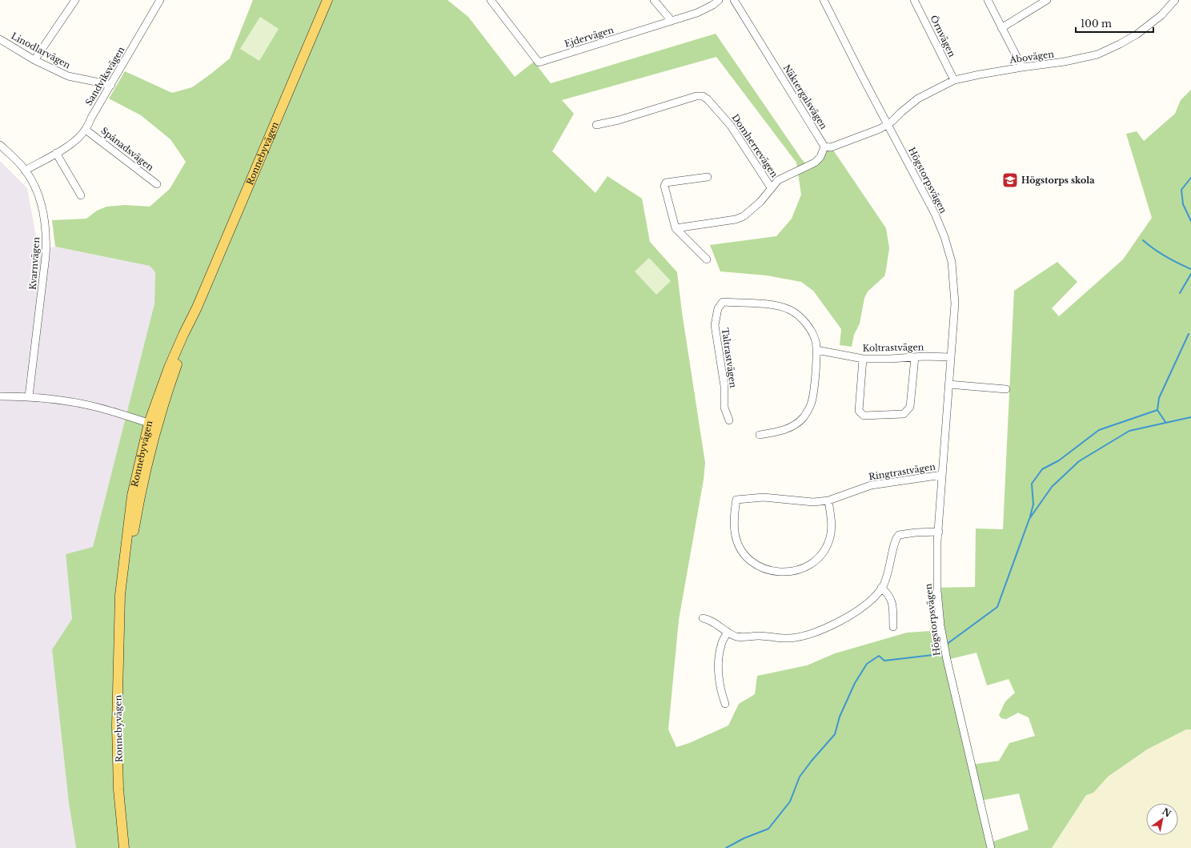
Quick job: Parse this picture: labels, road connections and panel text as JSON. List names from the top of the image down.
{
  "streets": {
    "main road": ["Ronnebyvägen"],
    "street": [
      "Örnvägen",
      "Ejdervägen",
      "Linodlarvägen",
      "Åbovägen",
      "Sandviksvägen",
      "Näktergalsvägen",
      "Domherrevägen",
      "Spånadsvägen",
      "Högstorpsvägen",
      "Kvarnvägen",
      "Koltrastvägen",
      "Taltrastvägen",
      "Ringtrastvägen"
    ]
  },
  "crossings": [
    ["Örnvägen", "Åbovägen"],
    ["Linodlarvägen", "Sandviksvägen"],
    ["Åbovägen", "Högstorpsvägen"],
    ["Sandviksvägen", "Spånadsvägen"],
    ["Sandviksvägen", "Kvarnvägen"],
    ["Högstorpsvägen", "Koltrastvägen"],
    ["Högstorpsvägen", "Ringtrastvägen"],
    ["Koltrastvägen", "Taltrastvägen"]
  ],
  "places": {
    "school or university": ["Högstorps skola"]
  },
  "scale_bar": "100 m",
  "north": "top right"
}
